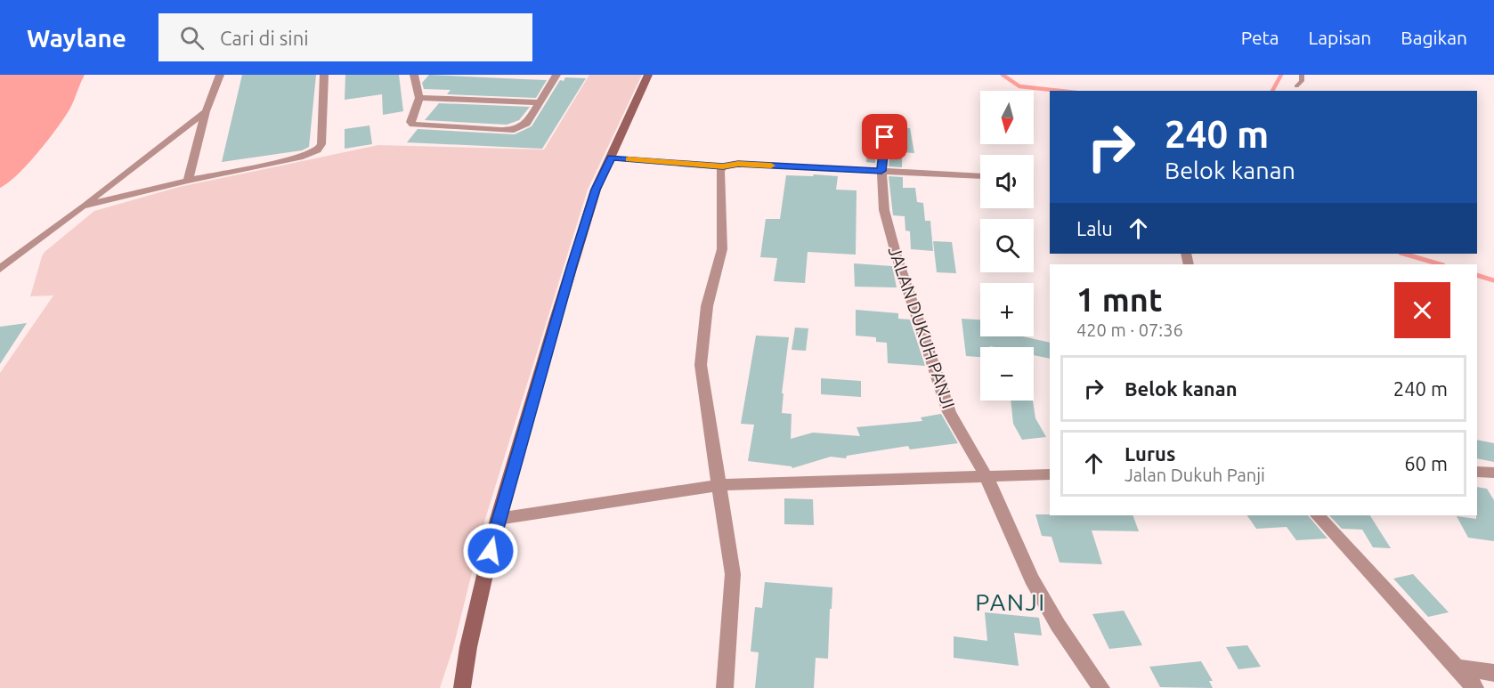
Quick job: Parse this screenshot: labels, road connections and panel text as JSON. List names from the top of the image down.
{
  "streets": {
    "street": ["JALAN DUKUH PANJI"]
  },
  "districts": ["PANJI"],
  "north": "bottom",
  "page": {
    "header": "Waylane",
    "search": "Cari di sini",
    "nav": ["Peta", "Lapisan", "Bagikan"],
    "map_buttons": ["+", "−"],
    "turn": ["240 m", "Belok kanan"],
    "then": "Lalu",
    "heading": ["1 mnt", "420 m · 07:36"],
    "list": [
      {
        "name": "Belok kanan",
        "value": "240 m"
      },
      {
        "name": "Lurus",
        "note": "Jalan Dukuh Panji",
        "value": "60 m"
      }
    ]
  }
}
